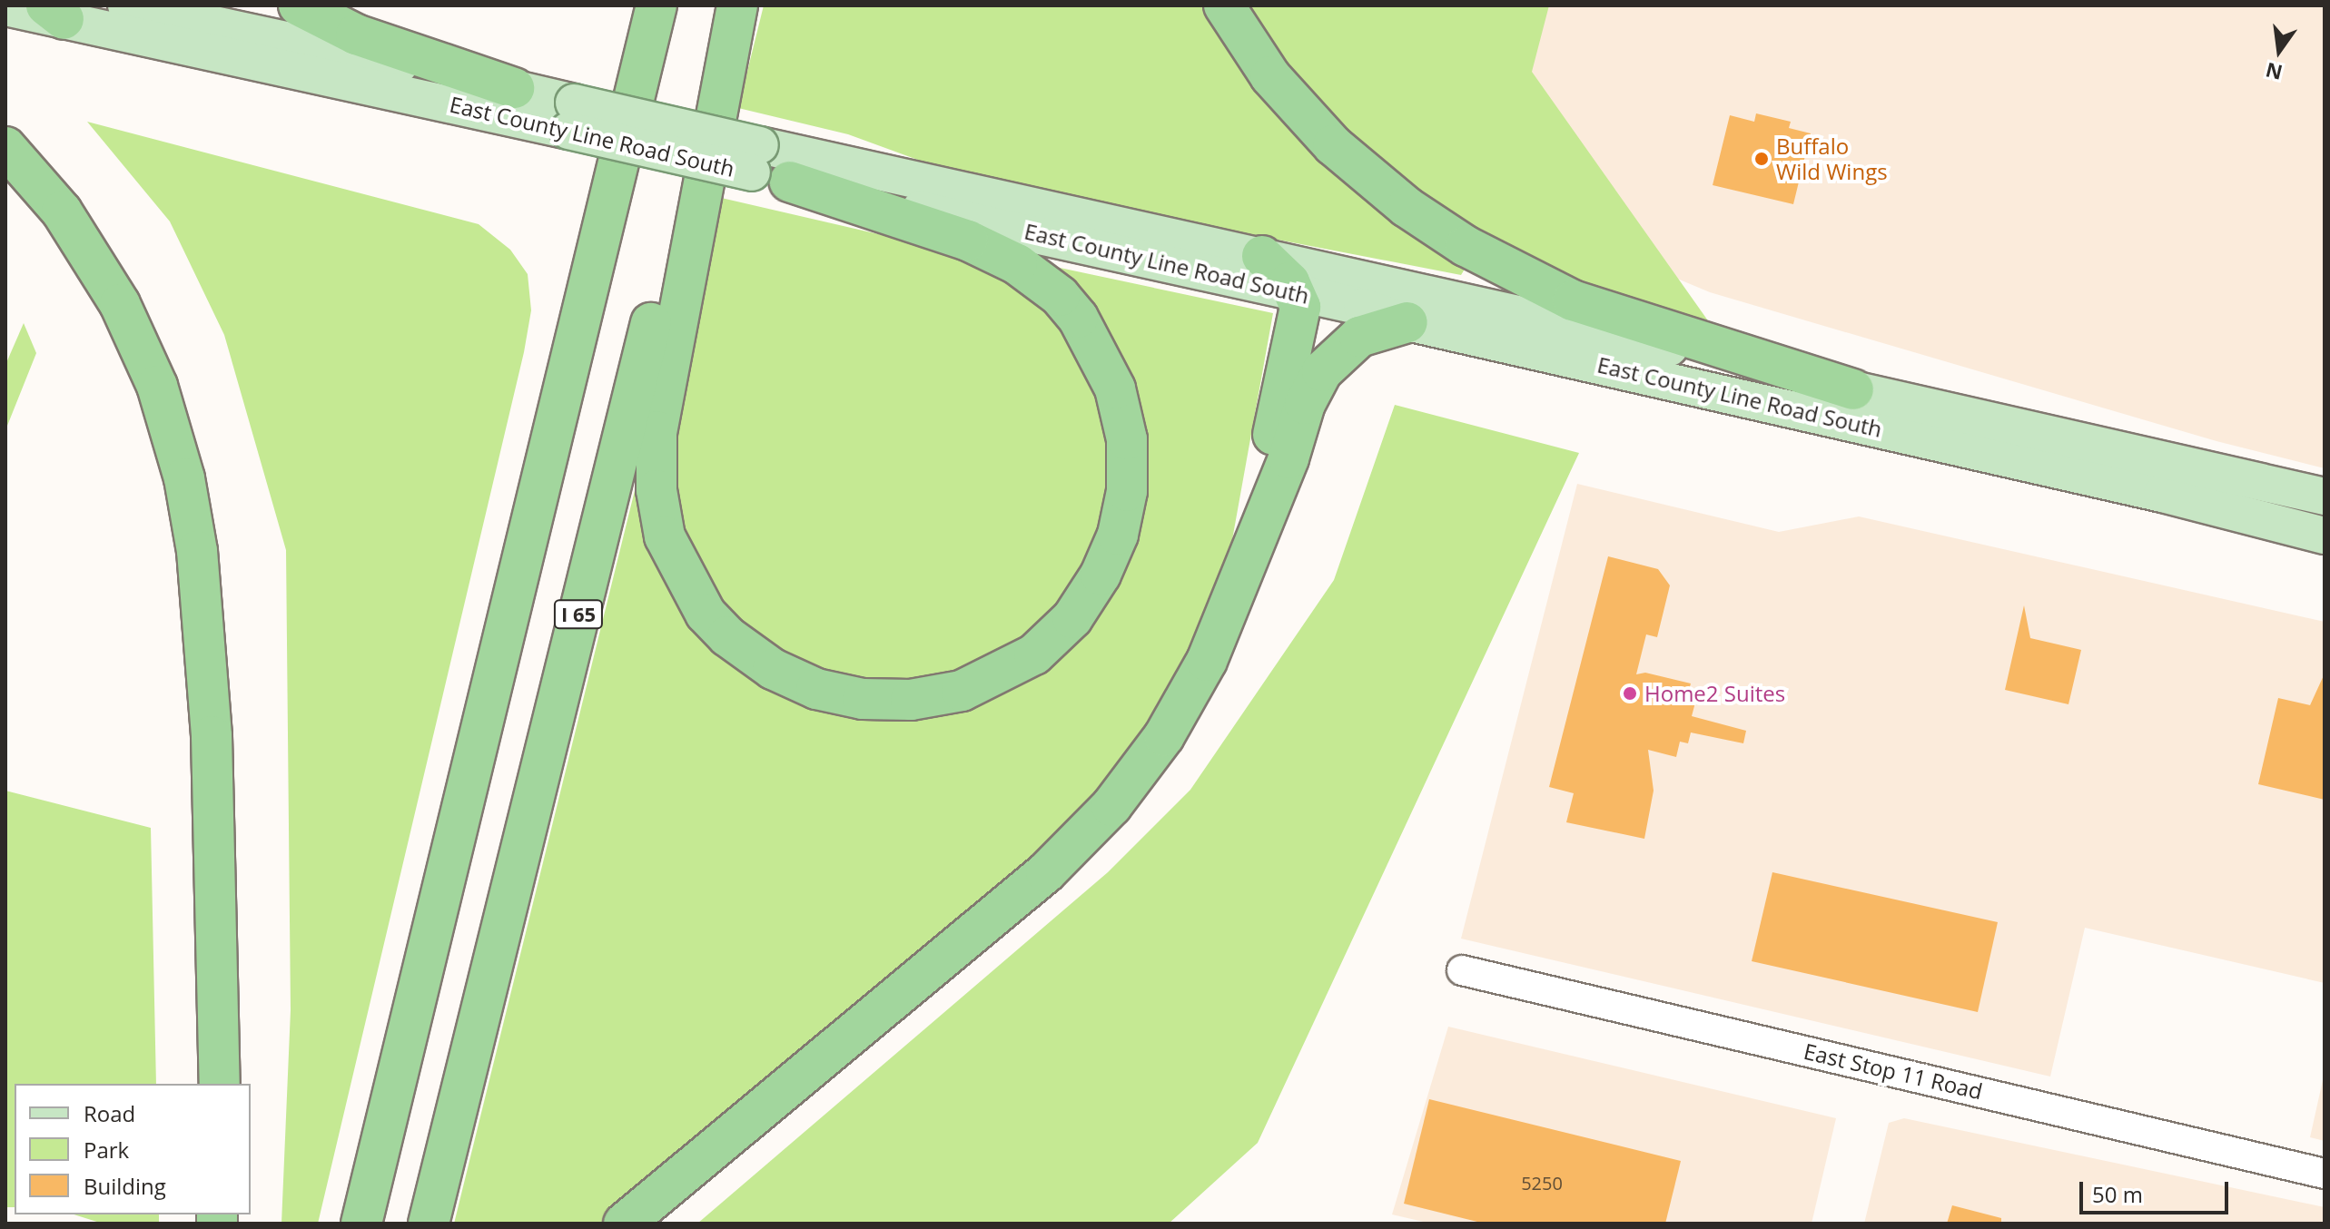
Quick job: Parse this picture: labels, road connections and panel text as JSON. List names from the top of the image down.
{
  "streets": {
    "highway": ["I 65"],
    "main road": ["East County Line Road South"],
    "street": ["East Stop 11 Road"]
  },
  "places": ["Buffalo Wild Wings", "Home2 Suites"],
  "house_numbers": ["5250"],
  "legend": ["Road", "Park", "Building"],
  "scale_bar": "50 m",
  "north": "bottom"
}
